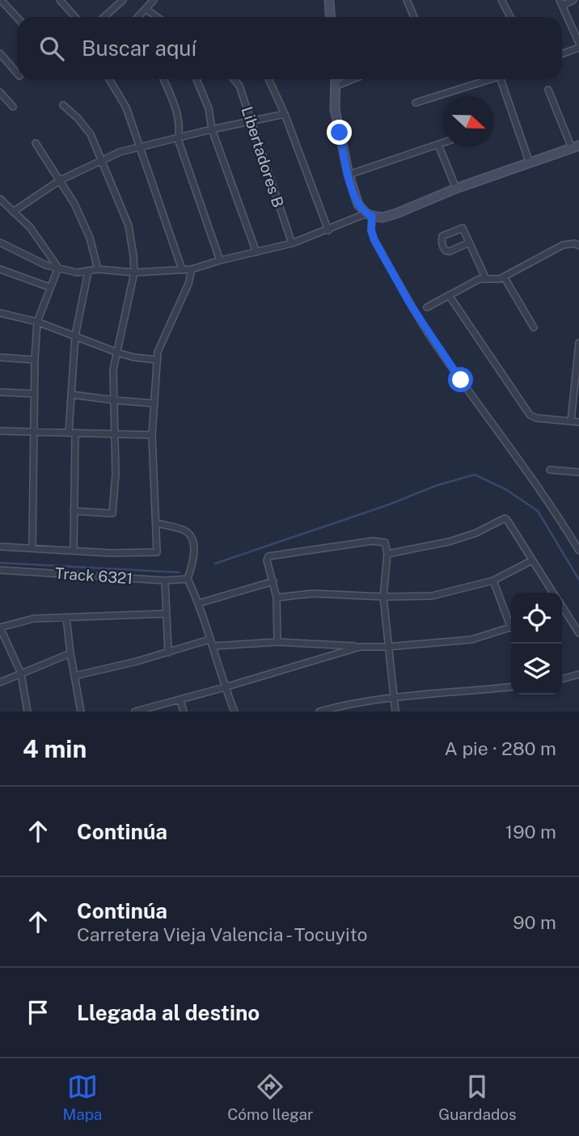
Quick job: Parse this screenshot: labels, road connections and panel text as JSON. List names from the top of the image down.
{
  "streets": {
    "street": ["Libertadores B", "Track 6321"]
  },
  "north": "right",
  "page": {
    "search": "Buscar aquí",
    "heading": ["4 min", "A pie · 280 m"],
    "list": [
      ["Continúa", "190 m"],
      ["Continúa", "Carretera Vieja Valencia - Tocuyito", "90 m"],
      "Llegada al destino"
    ],
    "nav": ["Mapa", "Cómo llegar", "Guardados"]
  }
}
